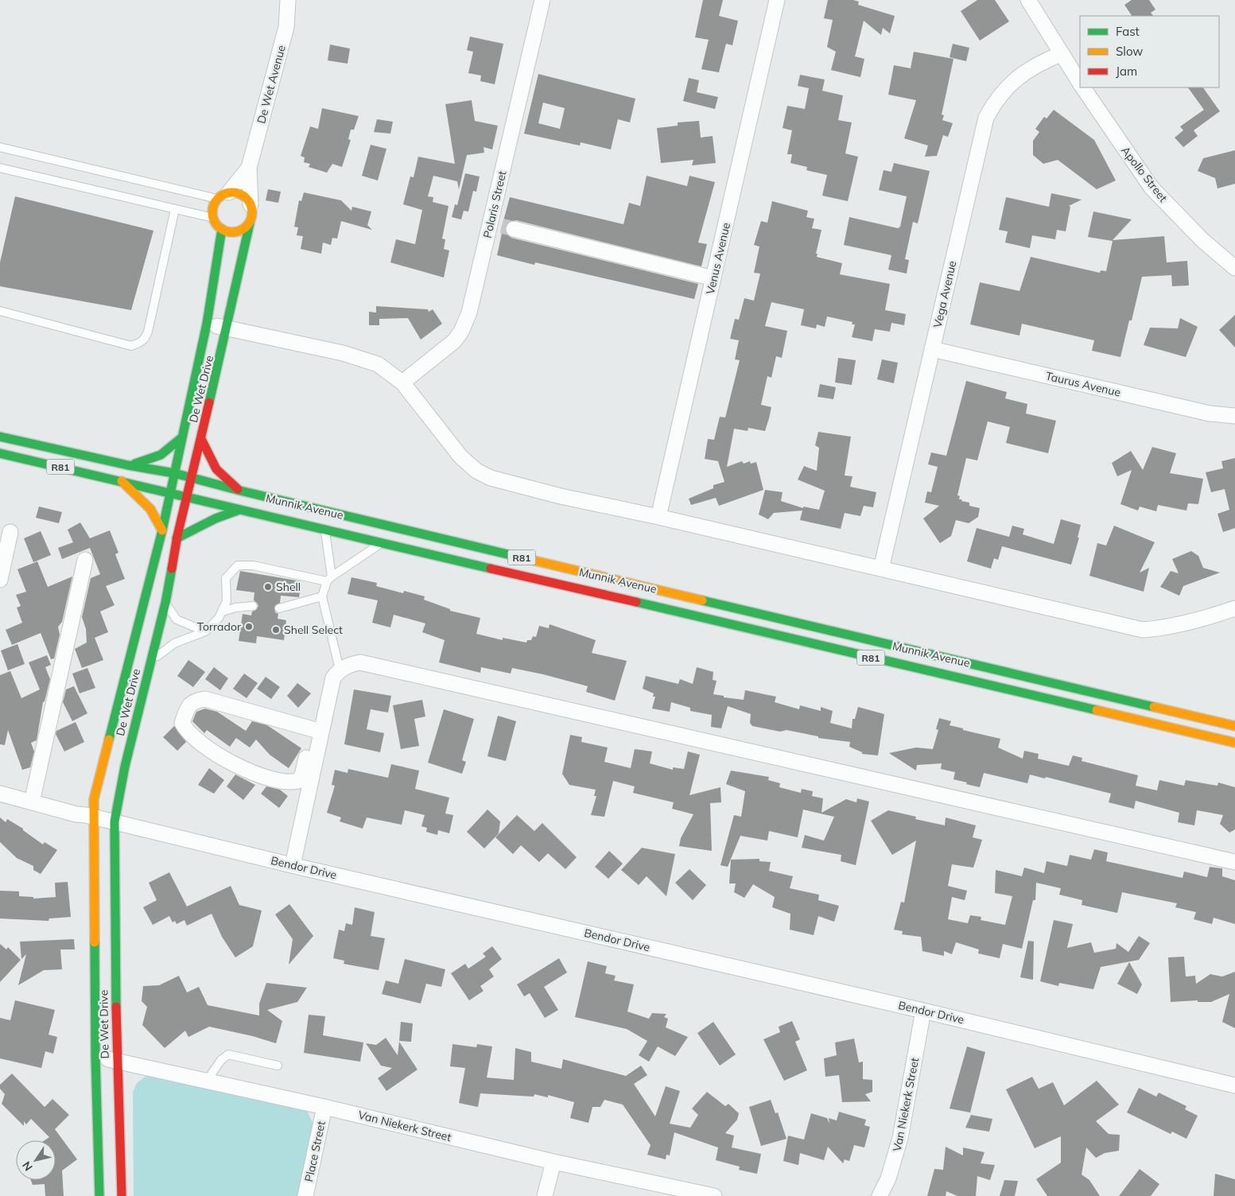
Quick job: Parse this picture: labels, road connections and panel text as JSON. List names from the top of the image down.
{
  "streets": {
    "main road": ["De Wet Drive", "R81", "Munnik Avenue"],
    "street": [
      "De Wet Avenue",
      "Apollo Street",
      "Polaris Street",
      "Venus Avenue",
      "Vega Avenue",
      "Taurus Avenue",
      "Bendor Drive",
      "Van Niekerk Street",
      "Place Street"
    ]
  },
  "crossings": [
    ["De Wet Avenue", "De Wet Drive"],
    ["Apollo Street", "Vega Avenue"],
    ["Vega Avenue", "Taurus Avenue"],
    ["De Wet Drive", "Munnik Avenue"],
    ["De Wet Drive", "Bendor Drive"],
    ["De Wet Drive", "Van Niekerk Street"],
    ["Bendor Drive", "Van Niekerk Street"],
    ["Van Niekerk Street", "Place Street"]
  ],
  "places": ["Shell", "Torrador", "Shell Select"],
  "legend": ["Fast", "Slow", "Jam"],
  "north": "bottom left"
}
